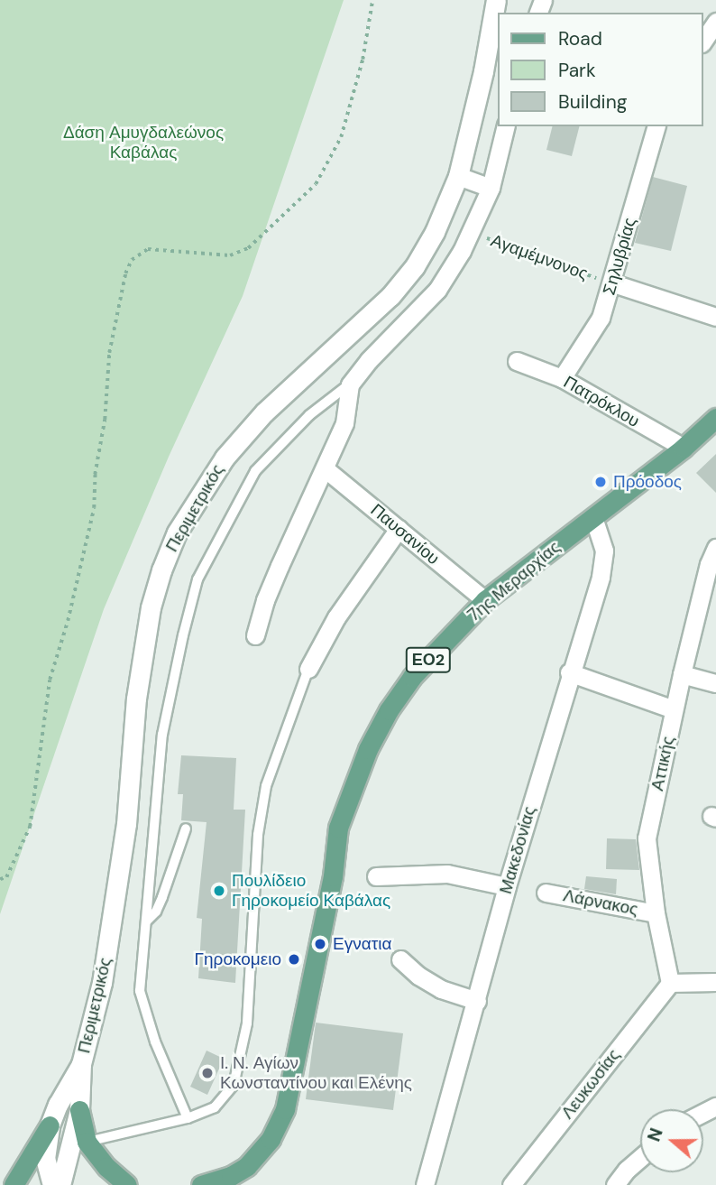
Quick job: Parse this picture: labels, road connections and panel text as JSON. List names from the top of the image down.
{
  "streets": {
    "main road": ["Περιμετρικός", "7ης Μεραρχίας", "ΕΟ2"],
    "street": [
      "Σηλυβρίας",
      "Πατρόκλου",
      "Παυσανίου",
      "Αττικής",
      "Μακεδονίας",
      "Λάρνακος",
      "Λευκωσίας"
    ],
    "path": ["Αγαμέμνονος"]
  },
  "crossings": [
    ["Σηλυβρίας", "Αγαμέμνονος"],
    ["Σηλυβρίας", "Πατρόκλου"],
    ["Πατρόκλου", "7ης Μεραρχίας"],
    ["Παυσανίου", "7ης Μεραρχίας"],
    ["7ης Μεραρχίας", "Μακεδονίας"],
    ["Αττικής", "Λάρνακος"],
    ["Αττικής", "Λευκωσίας"]
  ],
  "parks": ["Δάση Αμυγδαλεώνος Καβάλας"],
  "places": [
    "Πρόοδος",
    "Πουλίδειο Γηροκομείο Καβάλας",
    "Εγνατια",
    "Γηροκομειο",
    "Ι. Ν. Αγίων Κωνσταντίνου και Ελένης"
  ],
  "legend": ["Road", "Park", "Building"],
  "north": "left"
}
